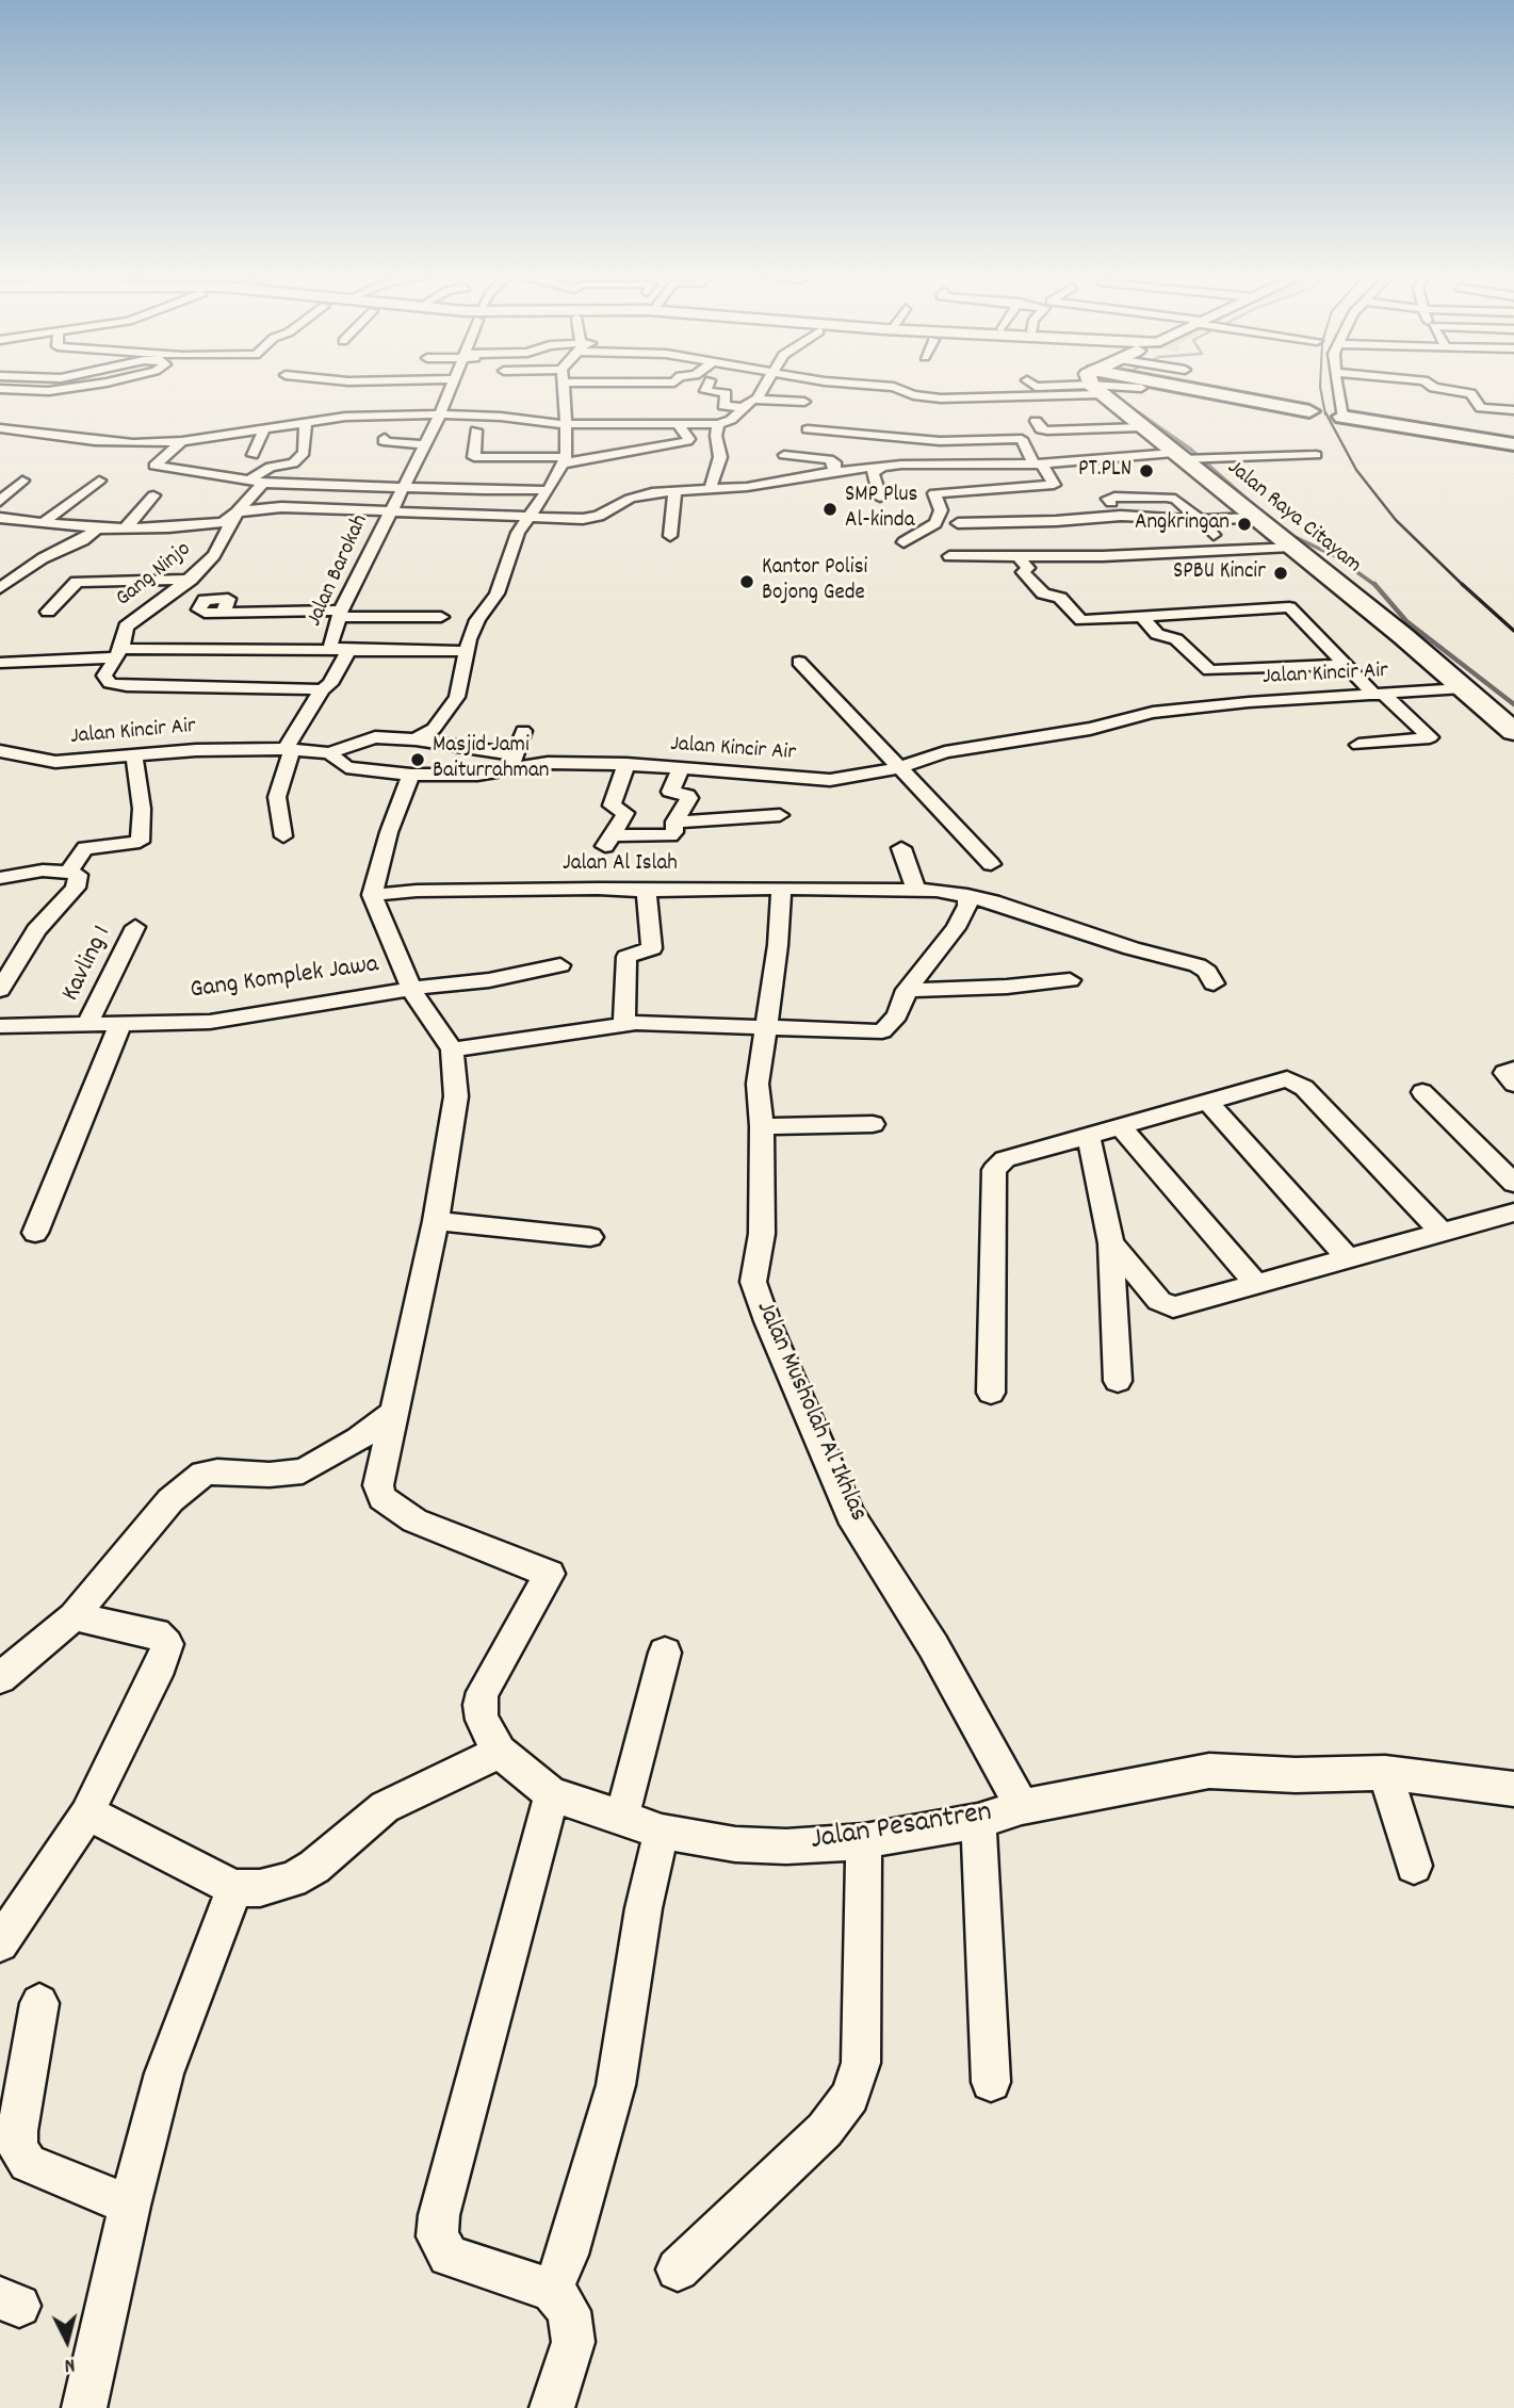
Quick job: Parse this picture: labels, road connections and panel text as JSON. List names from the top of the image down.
{
  "streets": {
    "main road": ["Jalan Raya Citayam"],
    "street": [
      "Jalan Barokah",
      "Gang Ninjo",
      "Jalan Kincir Air",
      "Jalan Al Islah",
      "Kavling 1",
      "Gang Komplek Jawa",
      "Jalan Musholah Al Ikhlas",
      "Jalan Pesantren"
    ]
  },
  "crossings": [
    ["Jalan Raya Citayam", "Jalan Kincir Air"],
    ["Jalan Al Islah", "Jalan Musholah Al Ikhlas"],
    ["Kavling 1", "Gang Komplek Jawa"],
    ["Jalan Musholah Al Ikhlas", "Jalan Pesantren"]
  ],
  "places": [
    "PT.PLN",
    "SMP Plus Al-kinda",
    "Angkringan",
    "SPBU Kincir",
    "Kantor Polisi Bojong Gede",
    "Masjid Jami Baiturrahman"
  ],
  "north": "bottom"
}
